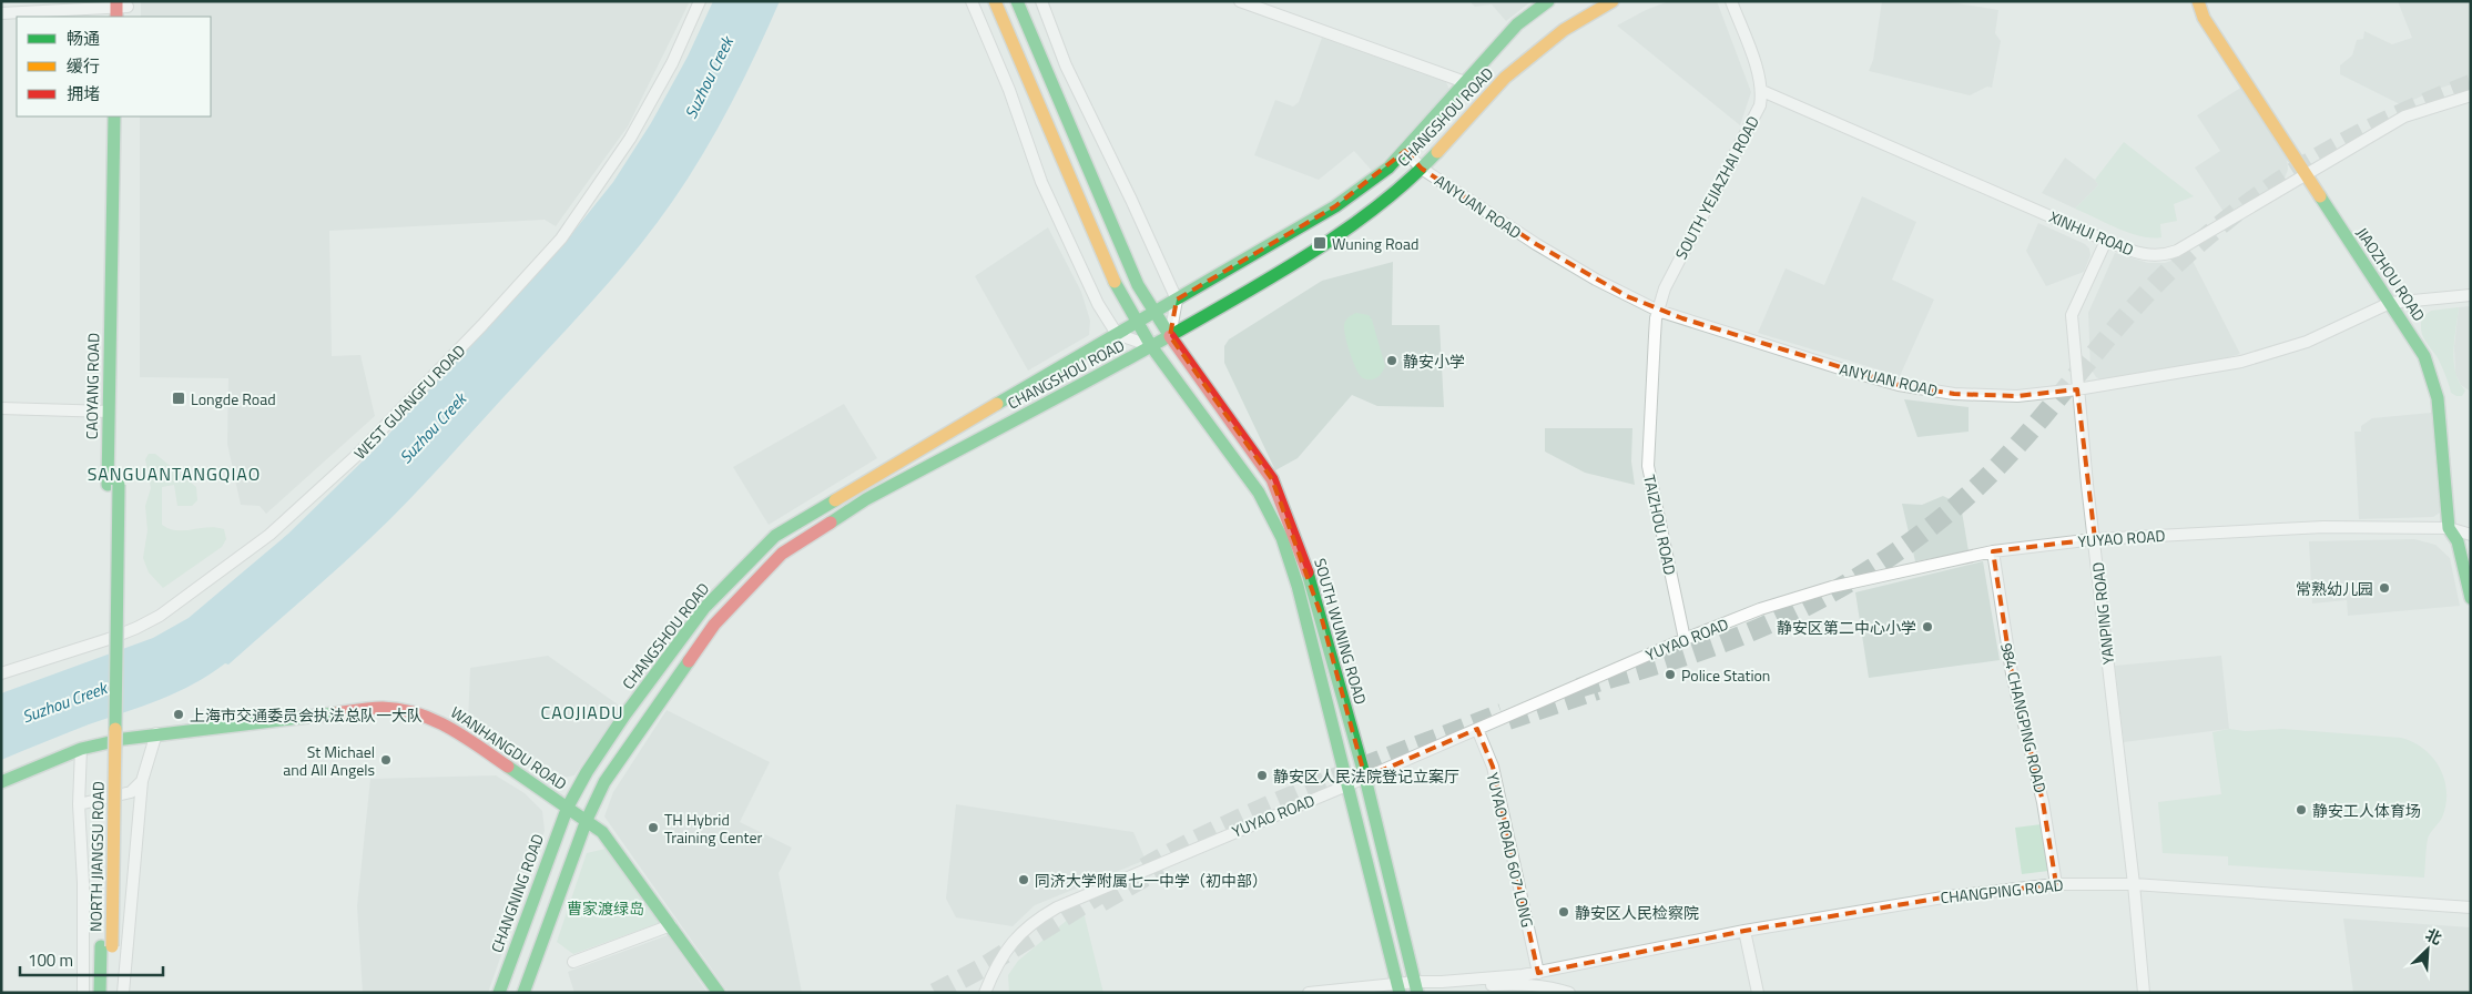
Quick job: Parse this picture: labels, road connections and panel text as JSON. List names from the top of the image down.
{
  "streets": {
    "main road": [
      "CHANGSHOU ROAD",
      "JIAOZHOU ROAD",
      "CAOYANG ROAD",
      "SOUTH WUNING ROAD",
      "WANHANGDU ROAD",
      "NORTH JIANGSU ROAD",
      "CHANGNING ROAD"
    ],
    "street": [
      "SOUTH YEJIAZHAI ROAD",
      "ANYUAN ROAD",
      "XINHUI ROAD",
      "WEST GUANGFU ROAD",
      "TAIZHOU ROAD",
      "YUYAO ROAD",
      "YANPING ROAD",
      "984 CHANGPING ROAD",
      "YUYAO ROAD 607 LONG",
      "CHANGPING ROAD"
    ]
  },
  "crossings": [
    ["CHANGSHOU ROAD", "ANYUAN ROAD"],
    ["CHANGSHOU ROAD", "SOUTH WUNING ROAD"],
    ["CHANGSHOU ROAD", "WANHANGDU ROAD"],
    ["CHANGSHOU ROAD", "CHANGNING ROAD"],
    ["SOUTH YEJIAZHAI ROAD", "ANYUAN ROAD"],
    ["SOUTH YEJIAZHAI ROAD", "XINHUI ROAD"],
    ["SOUTH YEJIAZHAI ROAD", "TAIZHOU ROAD"],
    ["ANYUAN ROAD", "JIAOZHOU ROAD"],
    ["ANYUAN ROAD", "TAIZHOU ROAD"],
    ["ANYUAN ROAD", "YANPING ROAD"],
    ["XINHUI ROAD", "JIAOZHOU ROAD"],
    ["XINHUI ROAD", "YANPING ROAD"],
    ["JIAOZHOU ROAD", "YUYAO ROAD"],
    ["CAOYANG ROAD", "NORTH JIANGSU ROAD"],
    ["TAIZHOU ROAD", "YUYAO ROAD"],
    ["YUYAO ROAD", "YANPING ROAD"],
    ["YUYAO ROAD", "SOUTH WUNING ROAD"],
    ["YUYAO ROAD", "984 CHANGPING ROAD"],
    ["YUYAO ROAD", "YUYAO ROAD 607 LONG"],
    ["YANPING ROAD", "CHANGPING ROAD"],
    ["SOUTH WUNING ROAD", "CHANGPING ROAD"],
    ["984 CHANGPING ROAD", "CHANGPING ROAD"],
    ["WANHANGDU ROAD", "CHANGNING ROAD"],
    ["YUYAO ROAD 607 LONG", "CHANGPING ROAD"]
  ],
  "districts": ["SANGUANTANGQIAO", "CAOJIADU"],
  "water": ["Suzhou Creek"],
  "parks": ["曹家渡绿岛"],
  "places": {
    "transit": ["Wuning Road", "Longde Road"],
    "other": [
      "静安小学",
      "常熟幼儿园",
      "静安区第二中心小学",
      "Police Station",
      "上海市交通委员会执法总队一大队",
      "St Michael and All Angels",
      "静安区人民法院登记立案厅",
      "静安工人体育场",
      "TH Hybrid Training Center",
      "同济大学附属七一中学（初中部）",
      "静安区人民检察院"
    ]
  },
  "legend": ["畅通", "缓行", "拥堵"],
  "scale_bar": "100 m",
  "north": "top right"
}
